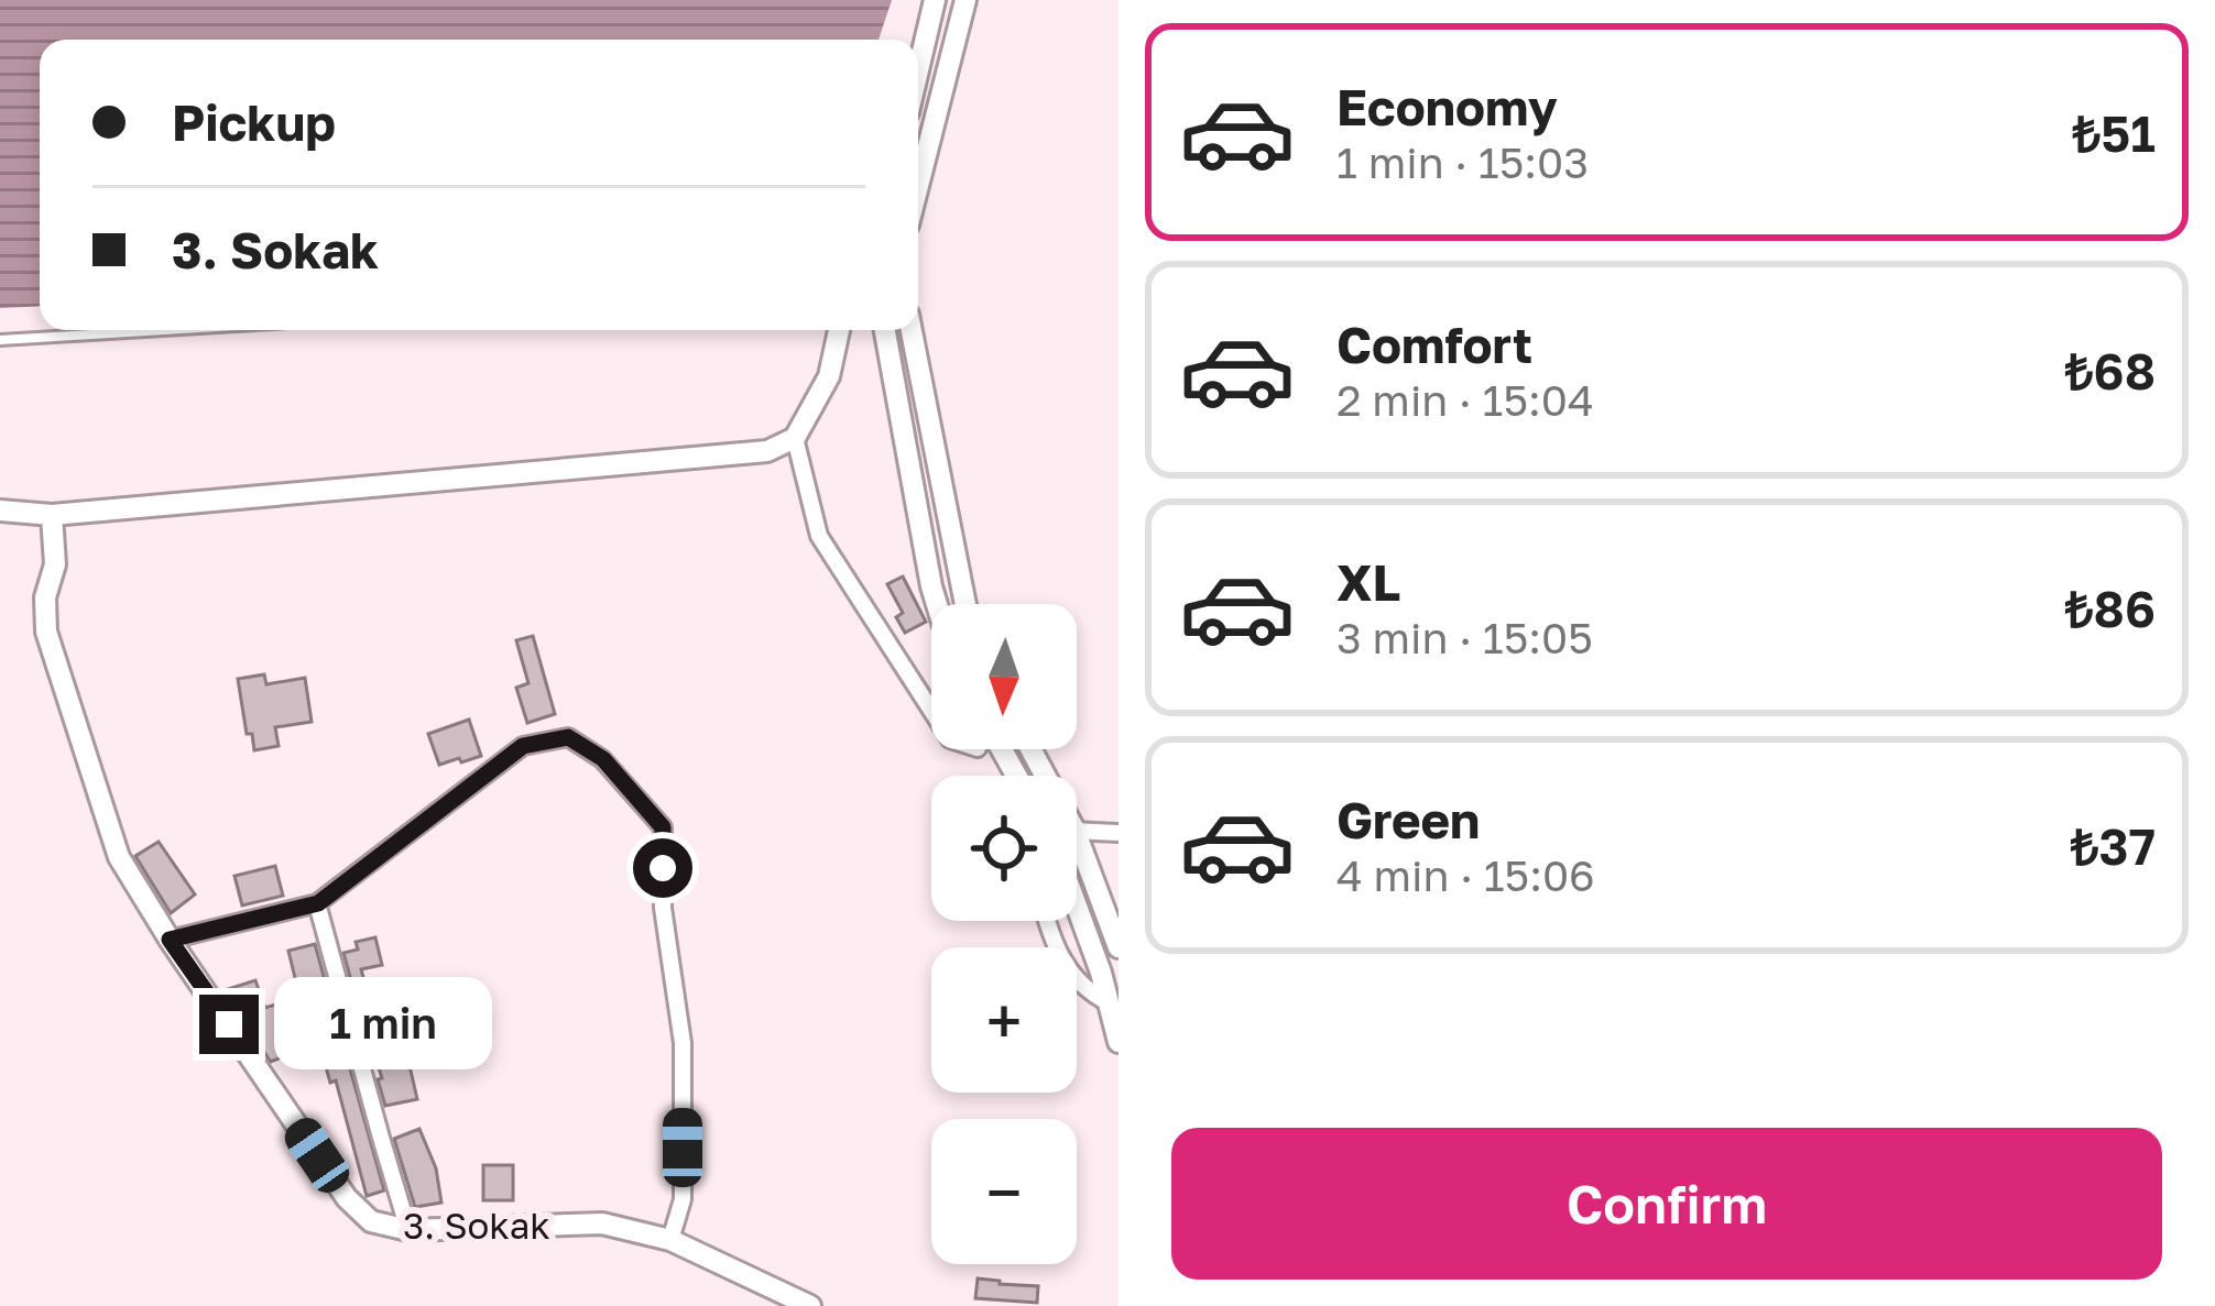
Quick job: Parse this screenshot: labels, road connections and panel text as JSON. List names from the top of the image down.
{
  "streets": {
    "street": ["3. Sokak"]
  },
  "north": "bottom",
  "page": {
    "list": [
      {
        "name": "Economy",
        "note": "1 min · 15:03",
        "value": "₺51"
      },
      {
        "name": "Comfort",
        "note": "2 min · 15:04",
        "value": "₺68"
      },
      {
        "name": "XL",
        "note": "3 min · 15:05",
        "value": "₺86"
      },
      {
        "name": "Green",
        "note": "4 min · 15:06",
        "value": "₺37"
      }
    ],
    "banner": ["Pickup", "3. Sokak"],
    "map_buttons": ["+", "−"],
    "bubble": "1 min",
    "buttons": "Confirm"
  }
}
